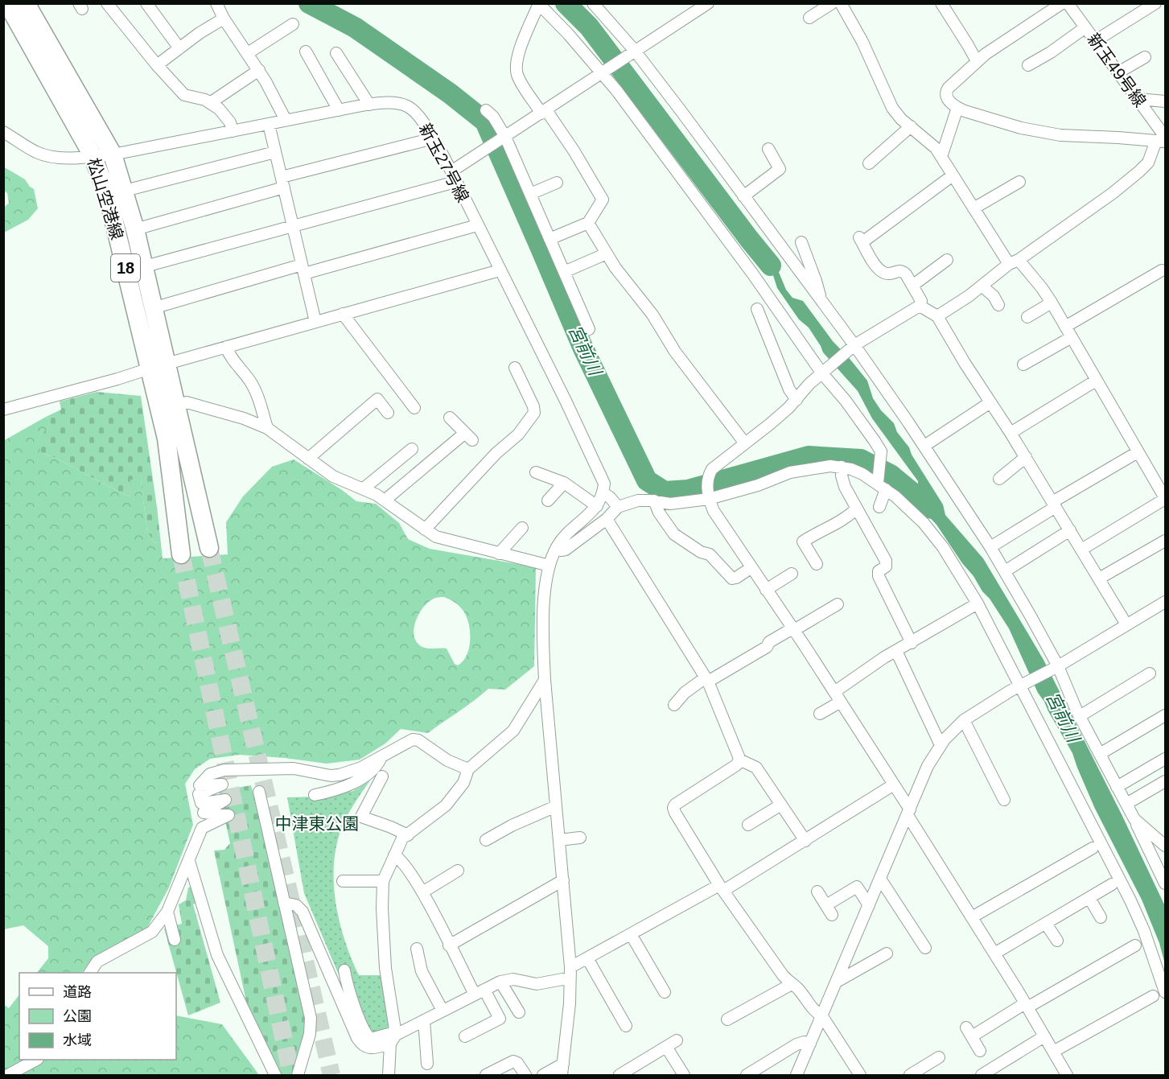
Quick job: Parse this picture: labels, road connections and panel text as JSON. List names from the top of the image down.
{
  "streets": {
    "main road": ["松山空港線", "18"],
    "street": ["新玉49号線", "新玉27号線"]
  },
  "crossings": [
    ["新玉27号線", "松山空港線"]
  ],
  "water": ["宮前川"],
  "parks": ["中津東公園"],
  "legend": ["道路", "公園", "水域"]
}
